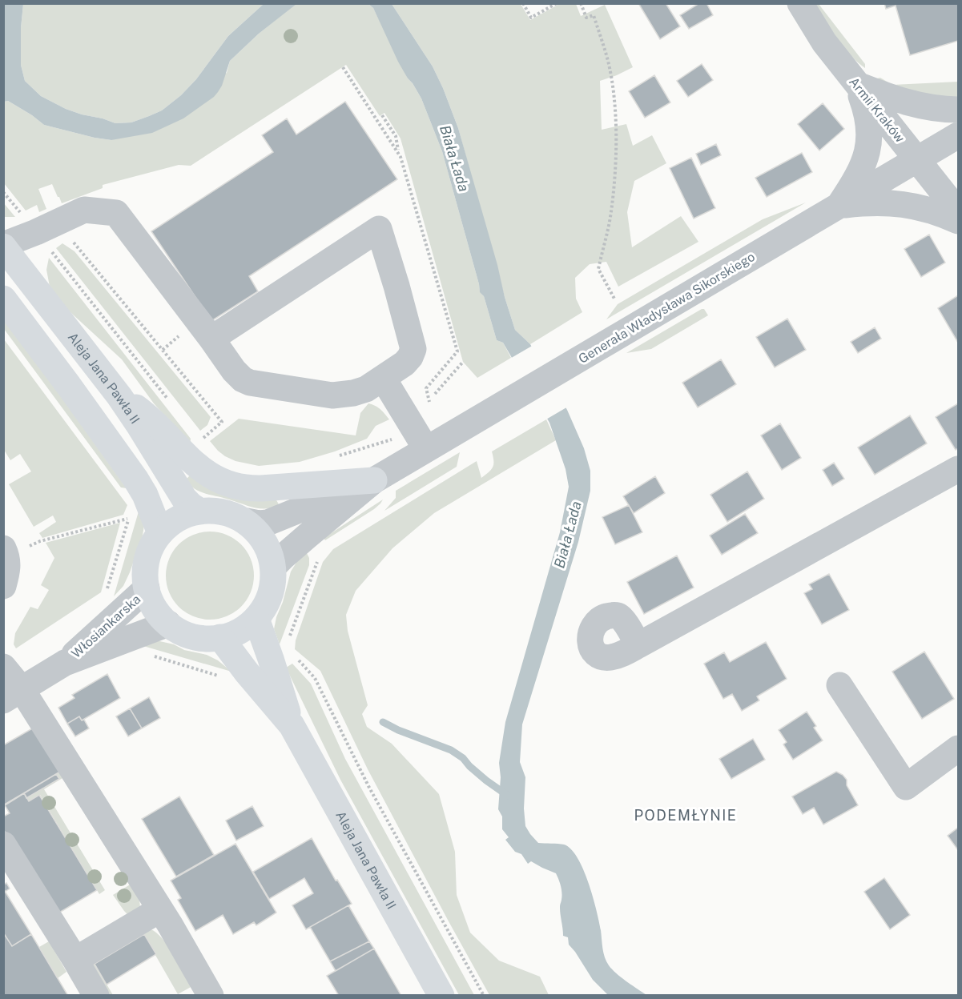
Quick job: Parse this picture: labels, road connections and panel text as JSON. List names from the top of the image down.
{
  "streets": {
    "main road": ["Aleja Jana Pawła II"],
    "street": ["Armii Kraków", "Generała Władysława Sikorskiego", "Włosiankarska"]
  },
  "crossings": [
    ["Armii Kraków", "Generała Władysława Sikorskiego"],
    ["Generała Władysława Sikorskiego", "Aleja Jana Pawła II"],
    ["Generała Władysława Sikorskiego", "Włosiankarska"],
    ["Aleja Jana Pawła II", "Włosiankarska"]
  ],
  "districts": ["PODEMŁYNIE"],
  "water": ["Biała Łada"]
}
